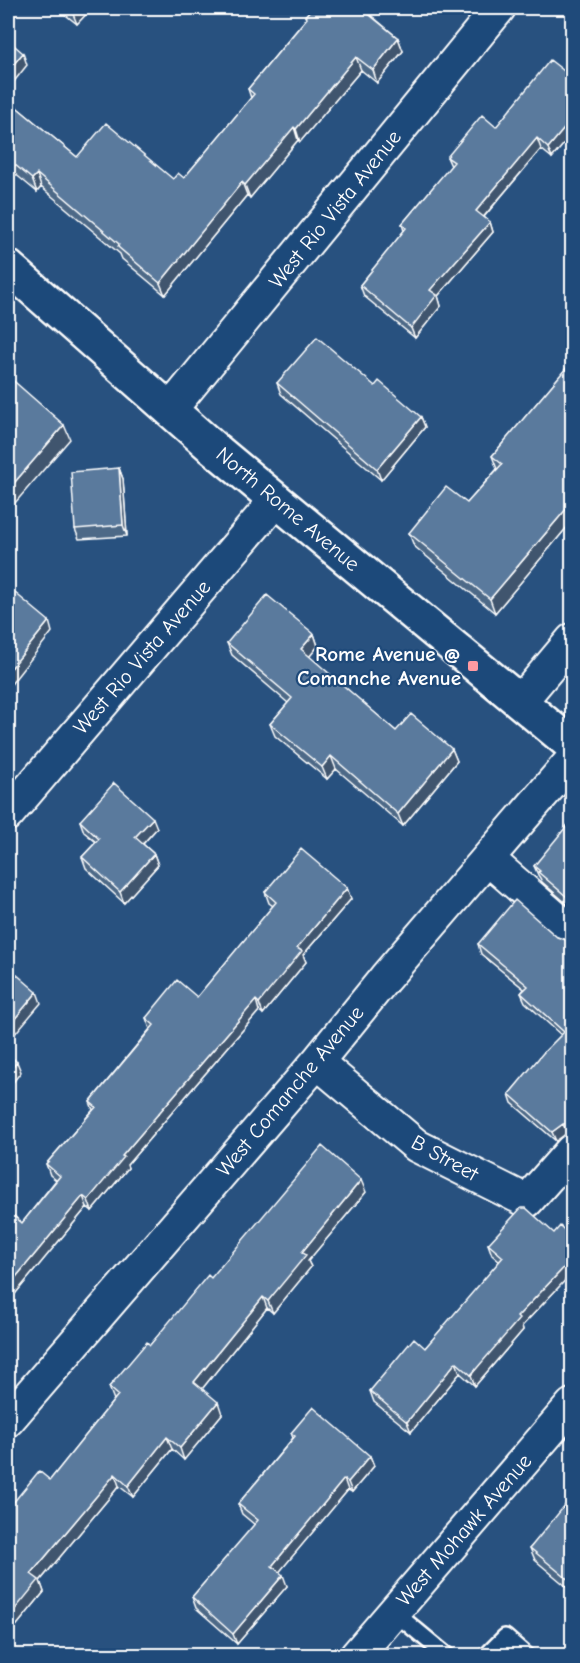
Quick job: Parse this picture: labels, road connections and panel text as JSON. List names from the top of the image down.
{
  "streets": {
    "street": [
      "West Rio Vista Avenue",
      "North Rome Avenue",
      "West Comanche Avenue",
      "B Street",
      "West Mohawk Avenue"
    ]
  },
  "crossings": [
    ["West Rio Vista Avenue", "North Rome Avenue"],
    ["West Comanche Avenue", "B Street"]
  ],
  "places": {
    "transit": ["Rome Avenue @ Comanche Avenue"]
  }
}
